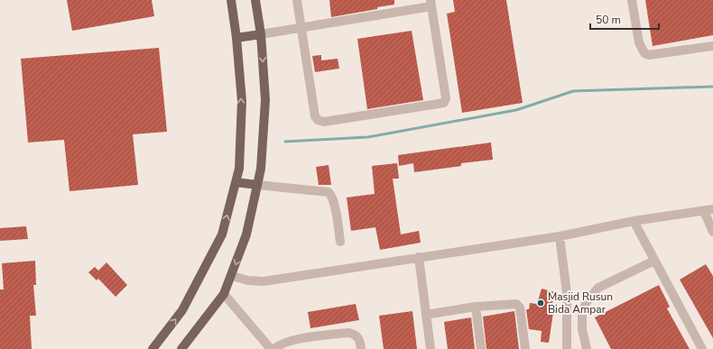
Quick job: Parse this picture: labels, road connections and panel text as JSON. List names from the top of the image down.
{
  "places": ["Masjid Rusun Bida Ampar"],
  "scale_bar": "50 m"
}
